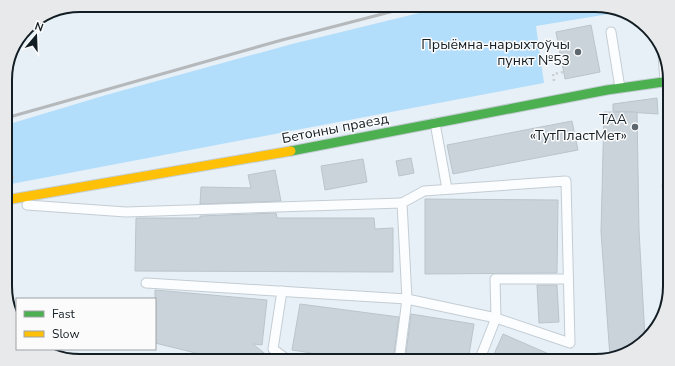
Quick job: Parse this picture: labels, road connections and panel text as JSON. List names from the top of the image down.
{
  "streets": {
    "street": ["Бетонны праезд"]
  },
  "places": ["Прыёмна-нарыхтоўчы пункт №53", "ТАА «ТутПластМет»"],
  "legend": ["Fast", "Slow"],
  "north": "top"
}
